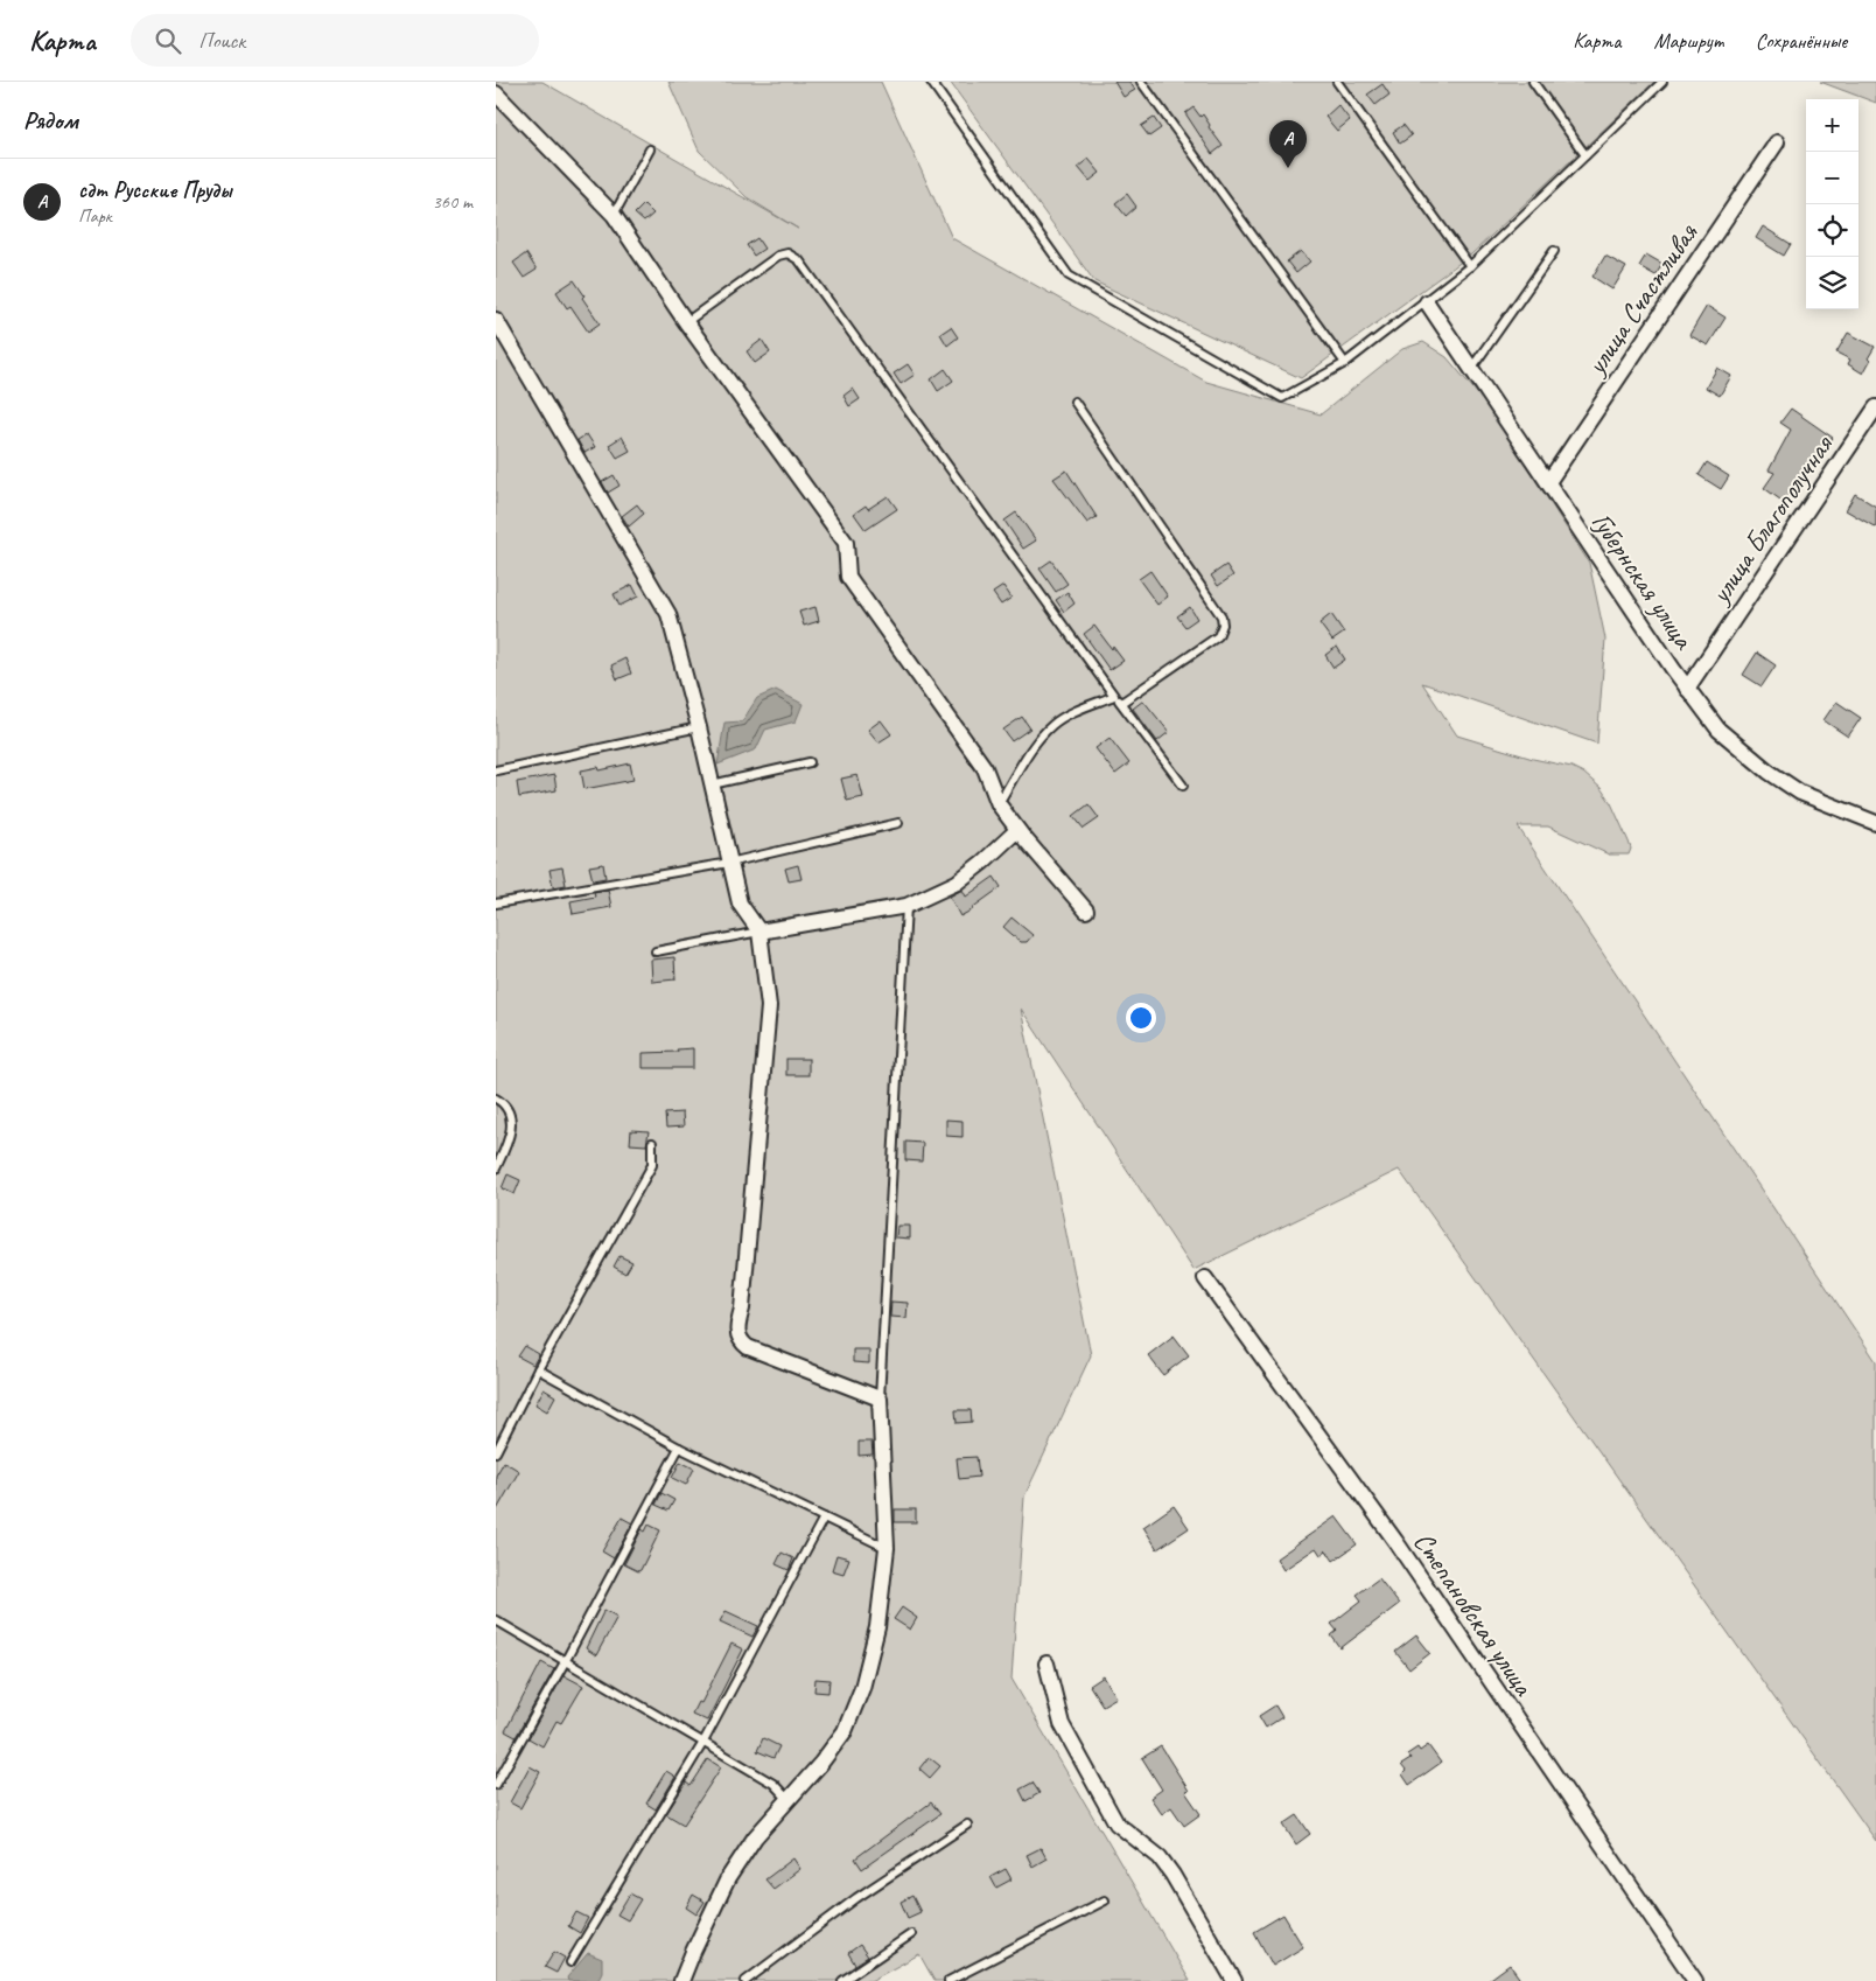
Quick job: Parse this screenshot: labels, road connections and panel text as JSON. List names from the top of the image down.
{
  "streets": {
    "street": [
      "улица Счастливая",
      "улица Благополучная",
      "Губернская улица",
      "Степановская улица"
    ]
  },
  "crossings": [
    ["улица Счастливая", "Губернская улица"],
    ["улица Благополучная", "Губернская улица"]
  ],
  "page": {
    "header": "Карта",
    "search": "Поиск",
    "nav": ["Карта", "Маршрут", "Сохранённые"],
    "heading": "Рядом",
    "map_buttons": ["+", "−"],
    "pins": "A",
    "list": [
      {
        "mark": "A",
        "name": "сдт Русские Пруды",
        "note": "Парк",
        "value": "360 m"
      }
    ]
  }
}
